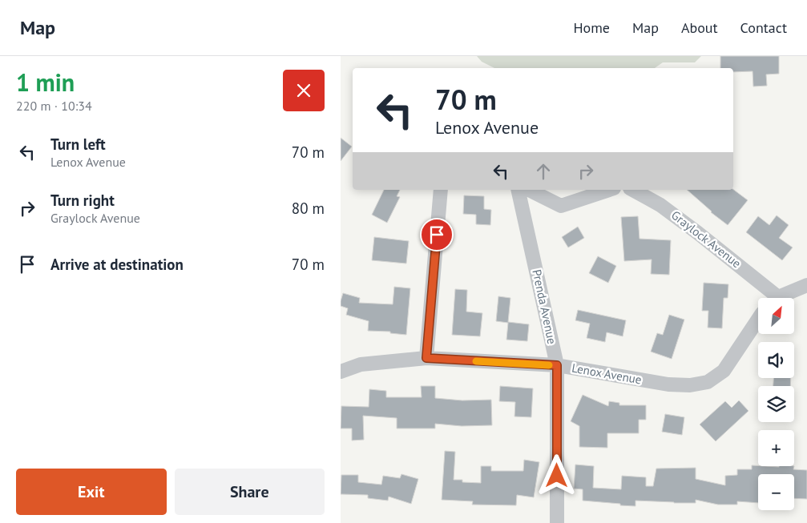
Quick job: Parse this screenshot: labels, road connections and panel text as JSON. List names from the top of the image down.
{
  "streets": {
    "street": ["Graylock Avenue", "Prenda Avenue", "Lenox Avenue"]
  },
  "crossings": [
    ["Prenda Avenue", "Lenox Avenue"]
  ],
  "north": "top right",
  "page": {
    "header": "Map",
    "nav": [
      "Home",
      "Map",
      "About",
      "Contact"
    ],
    "heading": ["1 min", "220 m · 10:34"],
    "turn": ["70 m", "Lenox Avenue"],
    "list": [
      {
        "name": "Turn left",
        "note": "Lenox Avenue",
        "value": "70 m"
      },
      {
        "name": "Turn right",
        "note": "Graylock Avenue",
        "value": "80 m"
      },
      {
        "name": "Arrive at destination",
        "value": "70 m"
      }
    ],
    "map_buttons": ["+", "−"],
    "buttons": ["Exit", "Share"]
  }
}
